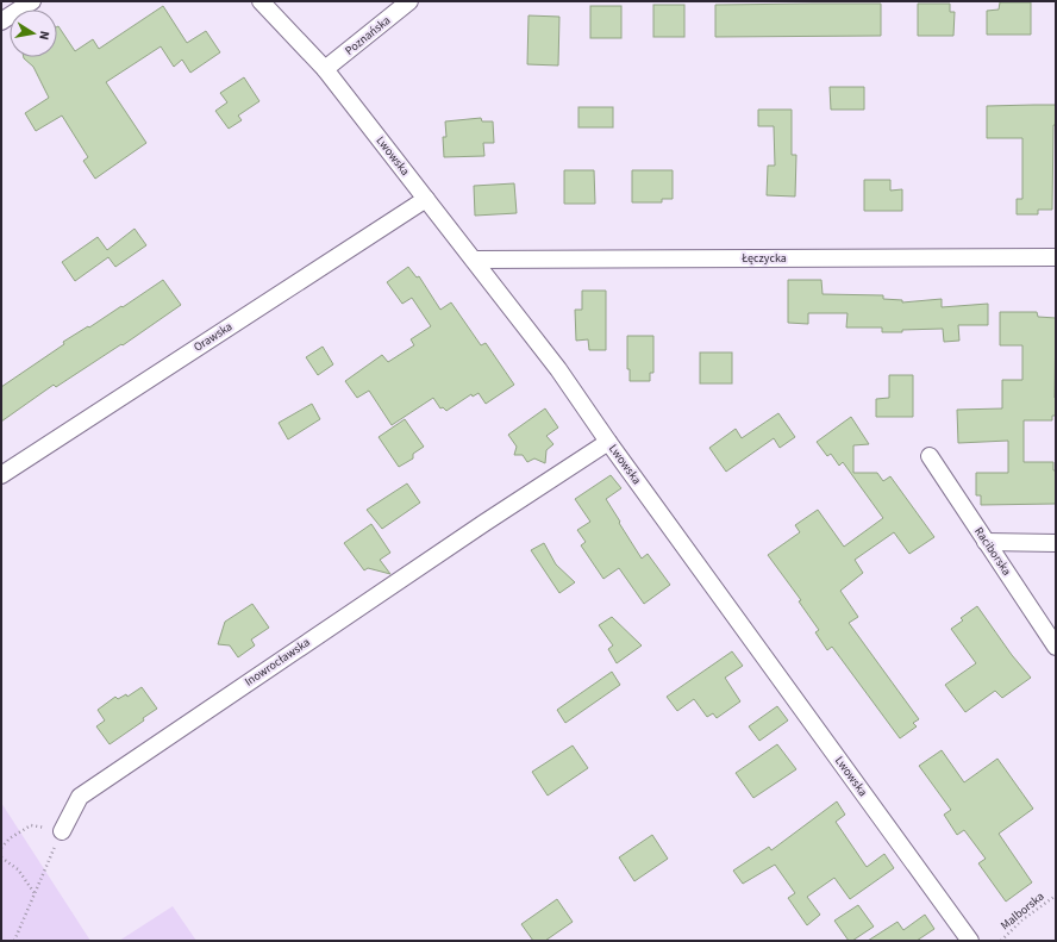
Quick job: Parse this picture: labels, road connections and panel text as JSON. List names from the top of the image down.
{
  "streets": {
    "street": [
      "Poznańska",
      "Lwowska",
      "Łęczycka",
      "Orawska",
      "Raciborska",
      "Inowrocławska"
    ],
    "path": ["Malborska"]
  },
  "crossings": [
    ["Poznańska", "Lwowska"],
    ["Lwowska", "Łęczycka"],
    ["Lwowska", "Orawska"],
    ["Lwowska", "Inowrocławska"]
  ],
  "north": "right"
}
